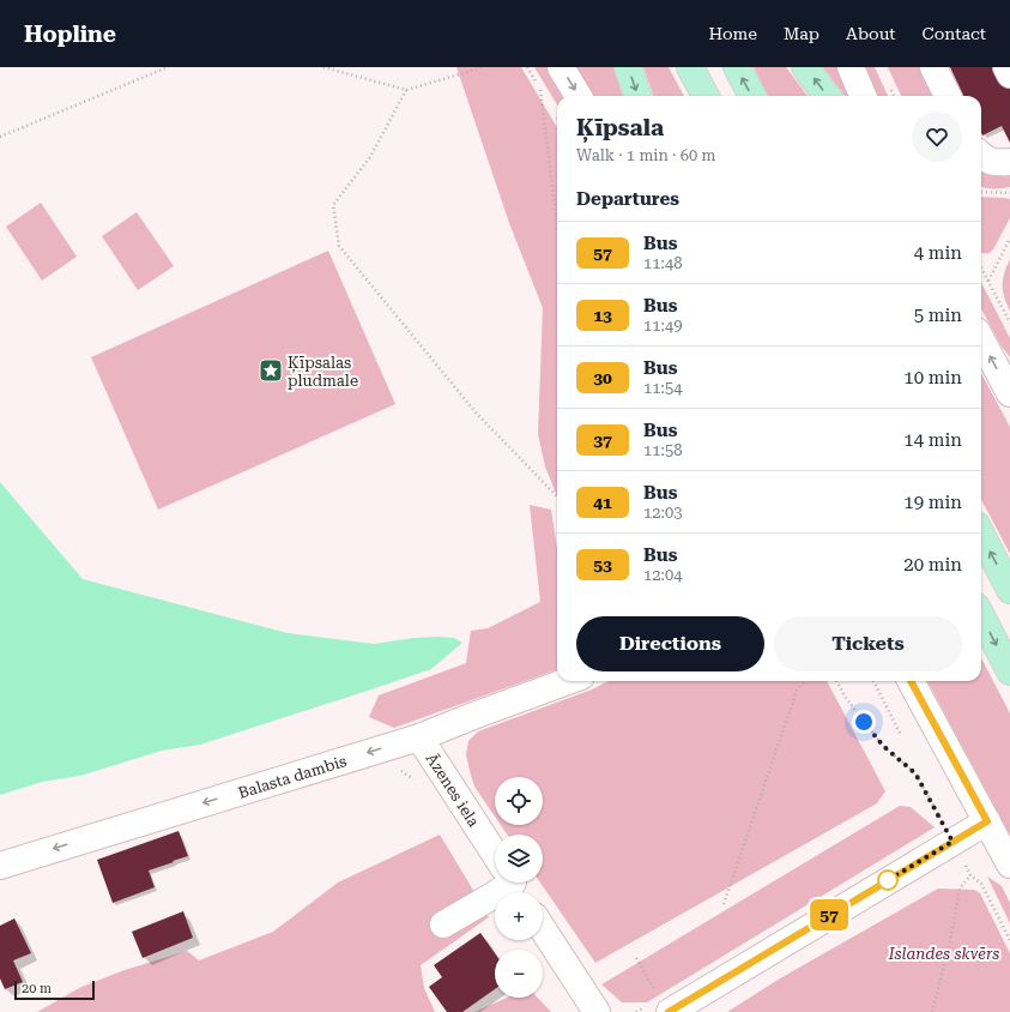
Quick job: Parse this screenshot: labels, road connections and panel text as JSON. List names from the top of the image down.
{
  "streets": {
    "street": ["Balasta dambis", "Āzenes iela"]
  },
  "crossings": [
    ["Balasta dambis", "Āzenes iela"]
  ],
  "one_way": ["Balasta dambis"],
  "parks": ["Islandes skvērs"],
  "places": {
    "place": ["Ķīpsalas pludmale"]
  },
  "lines": ["bus line 57"],
  "scale_bar": "20 m",
  "page": {
    "header": "Hopline",
    "nav": [
      "Home",
      "Map",
      "About",
      "Contact"
    ],
    "on_map": "57",
    "heading": [
      ["Ķīpsala", "Walk · 1 min · 60 m"],
      "Departures"
    ],
    "list": [
      {
        "mark": "57",
        "name": "Bus",
        "note": "11:48",
        "value": "4 min"
      },
      {
        "mark": "13",
        "name": "Bus",
        "note": "11:49",
        "value": "5 min"
      },
      {
        "mark": "30",
        "name": "Bus",
        "note": "11:54",
        "value": "10 min"
      },
      {
        "mark": "37",
        "name": "Bus",
        "note": "11:58",
        "value": "14 min"
      },
      {
        "mark": "41",
        "name": "Bus",
        "note": "12:03",
        "value": "19 min"
      },
      {
        "mark": "53",
        "name": "Bus",
        "note": "12:04",
        "value": "20 min"
      }
    ],
    "buttons": ["Directions", "Tickets"],
    "map_buttons": ["+", "−"],
    "scale": "20 m"
  }
}
